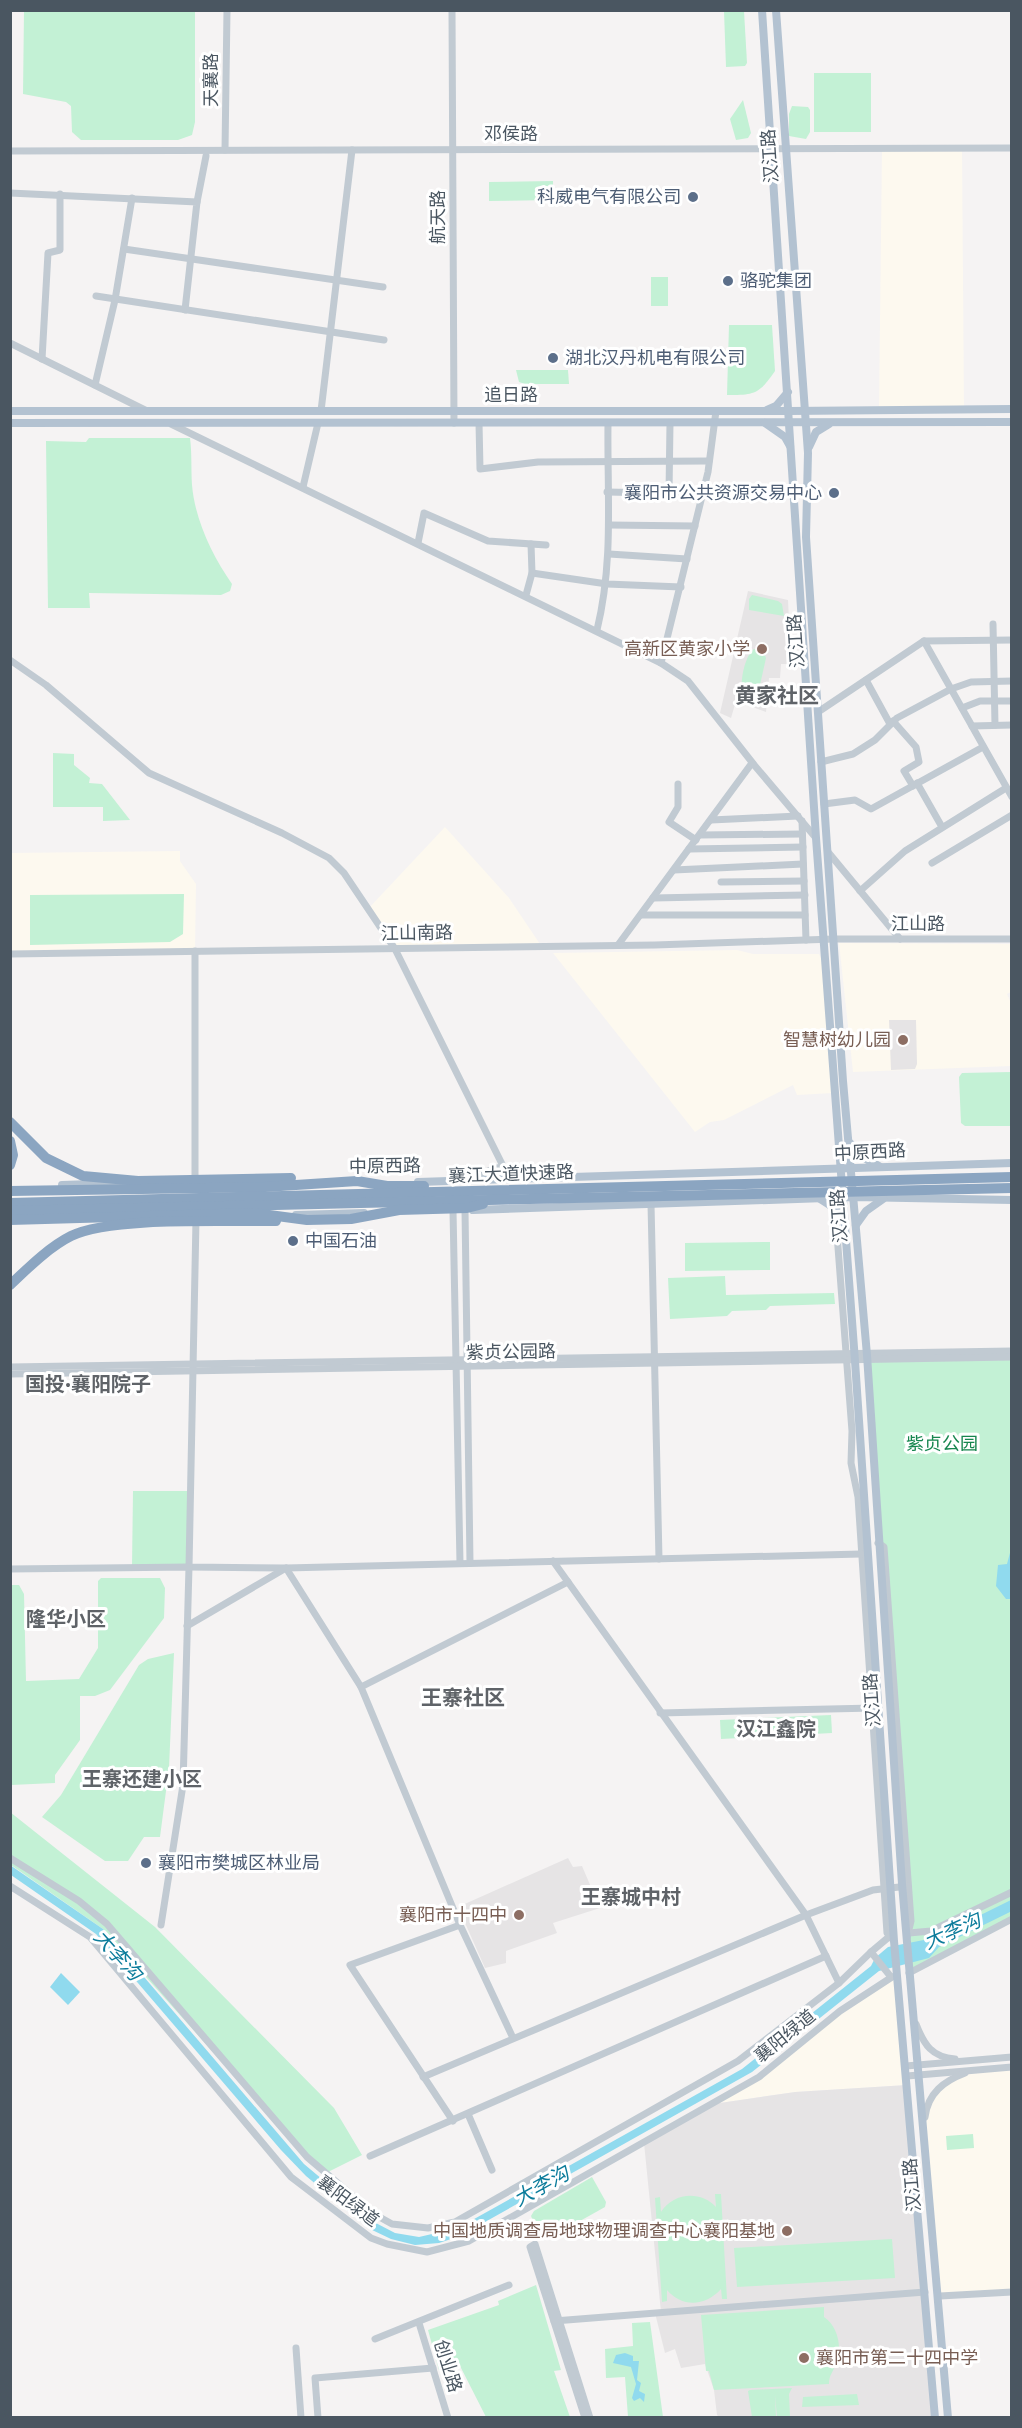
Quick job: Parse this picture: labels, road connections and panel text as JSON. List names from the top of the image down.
{
  "streets": {
    "highway": ["襄江大道快速路"],
    "main road": ["汉江路", "追日路", "中原西路"],
    "street": [
      "天襄路",
      "邓侯路",
      "航天路",
      "江山路",
      "江山南路",
      "紫贞公园路",
      "襄阳绿道",
      "创业路"
    ]
  },
  "crossings": [
    ["天襄路", "邓侯路"],
    ["邓侯路", "汉江路"],
    ["邓侯路", "航天路"],
    ["汉江路", "追日路"],
    ["汉江路", "江山路"],
    ["汉江路", "江山南路"],
    ["汉江路", "中原西路"],
    ["汉江路", "紫贞公园路"],
    ["汉江路", "襄阳绿道"],
    ["航天路", "追日路"],
    ["江山路", "江山南路"]
  ],
  "districts": [
    "黄家社区",
    "国投·襄阳院子",
    "隆华小区",
    "王寨社区",
    "汉江鑫院",
    "王寨还建小区",
    "王寨城中村"
  ],
  "water": ["大李沟"],
  "parks": ["紫贞公园"],
  "places": [
    "科威电气有限公司",
    "骆驼集团",
    "湖北汉丹机电有限公司",
    "襄阳市公共资源交易中心",
    "高新区黄家小学",
    "智慧树幼儿园",
    "中国石油",
    "襄阳市樊城区林业局",
    "襄阳市十四中",
    "中国地质调查局地球物理调查中心襄阳基地",
    "襄阳市第二十四中学"
  ]
}
